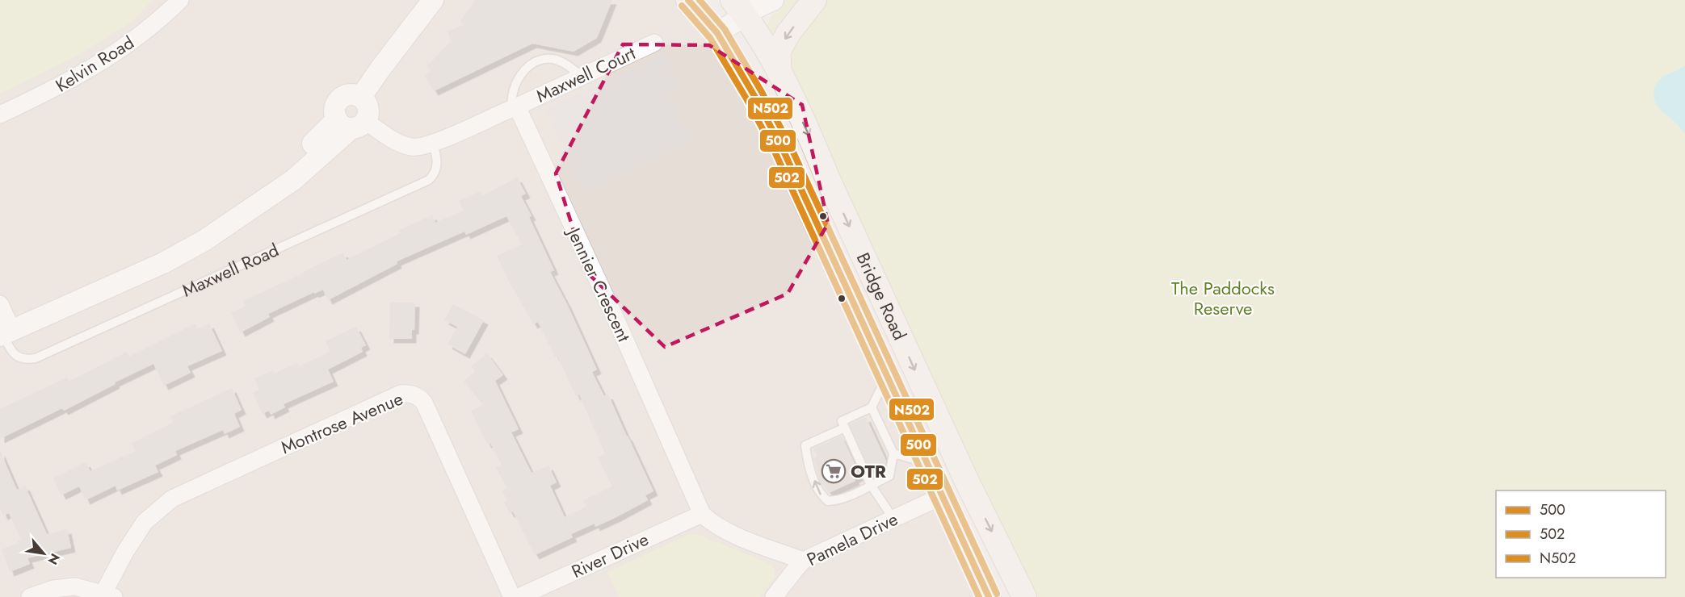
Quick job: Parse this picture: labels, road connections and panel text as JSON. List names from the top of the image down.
{
  "streets": {
    "main road": ["Bridge Road"],
    "street": [
      "Kelvin Road",
      "Maxwell Court",
      "Maxwell Road",
      "Jennier Crescent",
      "Montrose Avenue",
      "Pamela Drive",
      "River Drive"
    ]
  },
  "crossings": [
    ["Maxwell Court", "Jennier Crescent"],
    ["Jennier Crescent", "River Drive"],
    ["Bridge Road", "Pamela Drive"]
  ],
  "parks": ["The Paddocks Reserve"],
  "places": {
    "supermarket": ["OTR"]
  },
  "lines": ["transit line 500", "transit line N502", "transit line 502"],
  "legend": ["500", "502", "N502"],
  "north": "bottom right"
}
